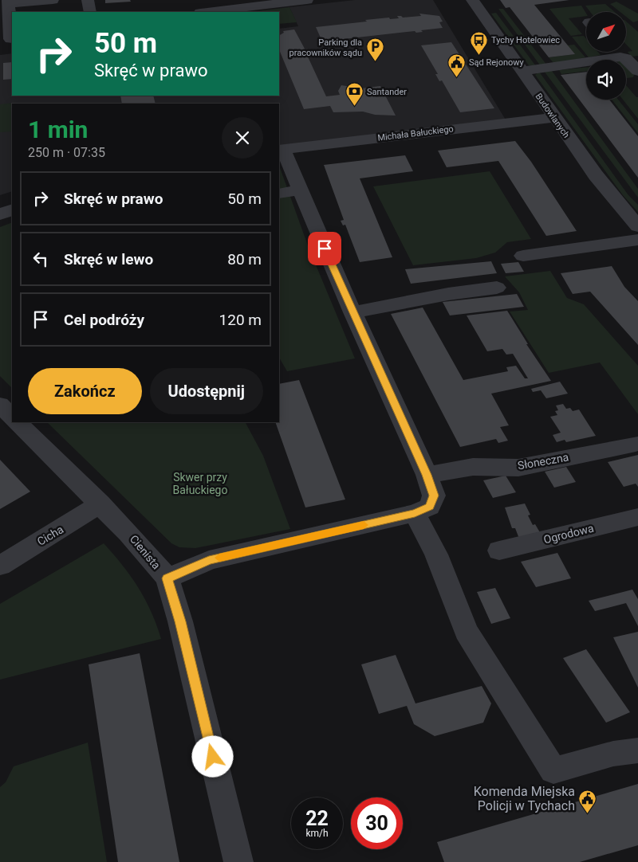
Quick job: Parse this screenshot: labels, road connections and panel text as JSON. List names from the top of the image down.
{
  "streets": {
    "street": [
      "Budowlanych",
      "Michała Bałuckiego",
      "Słoneczna",
      "Ogrodowa",
      "Cicha",
      "Cienista"
    ]
  },
  "crossings": [
    ["Budowlanych", "Michała Bałuckiego"],
    ["Cicha", "Cienista"]
  ],
  "parks": ["Skwer przy Bałuckiego"],
  "places": {
    "bus stop": ["Tychy Hotelowiec"],
    "parking": ["Parking dla pracowników sądu"],
    "public building": ["Sąd Rejonowy", "Komenda Miejska Policji w Tychach"],
    "bank": ["Santander"]
  },
  "north": "top right",
  "page": {
    "turn": ["50 m", "Skręć w prawo"],
    "heading": ["1 min", "250 m · 07:35"],
    "list": [
      {
        "name": "Skręć w prawo",
        "value": "50 m"
      },
      {
        "name": "Skręć w lewo",
        "value": "80 m"
      },
      {
        "name": "Cel podróży",
        "value": "120 m"
      }
    ],
    "buttons": ["Zakończ", "Udostępnij"],
    "speed": "22 km/h",
    "limit": "30"
  }
}
